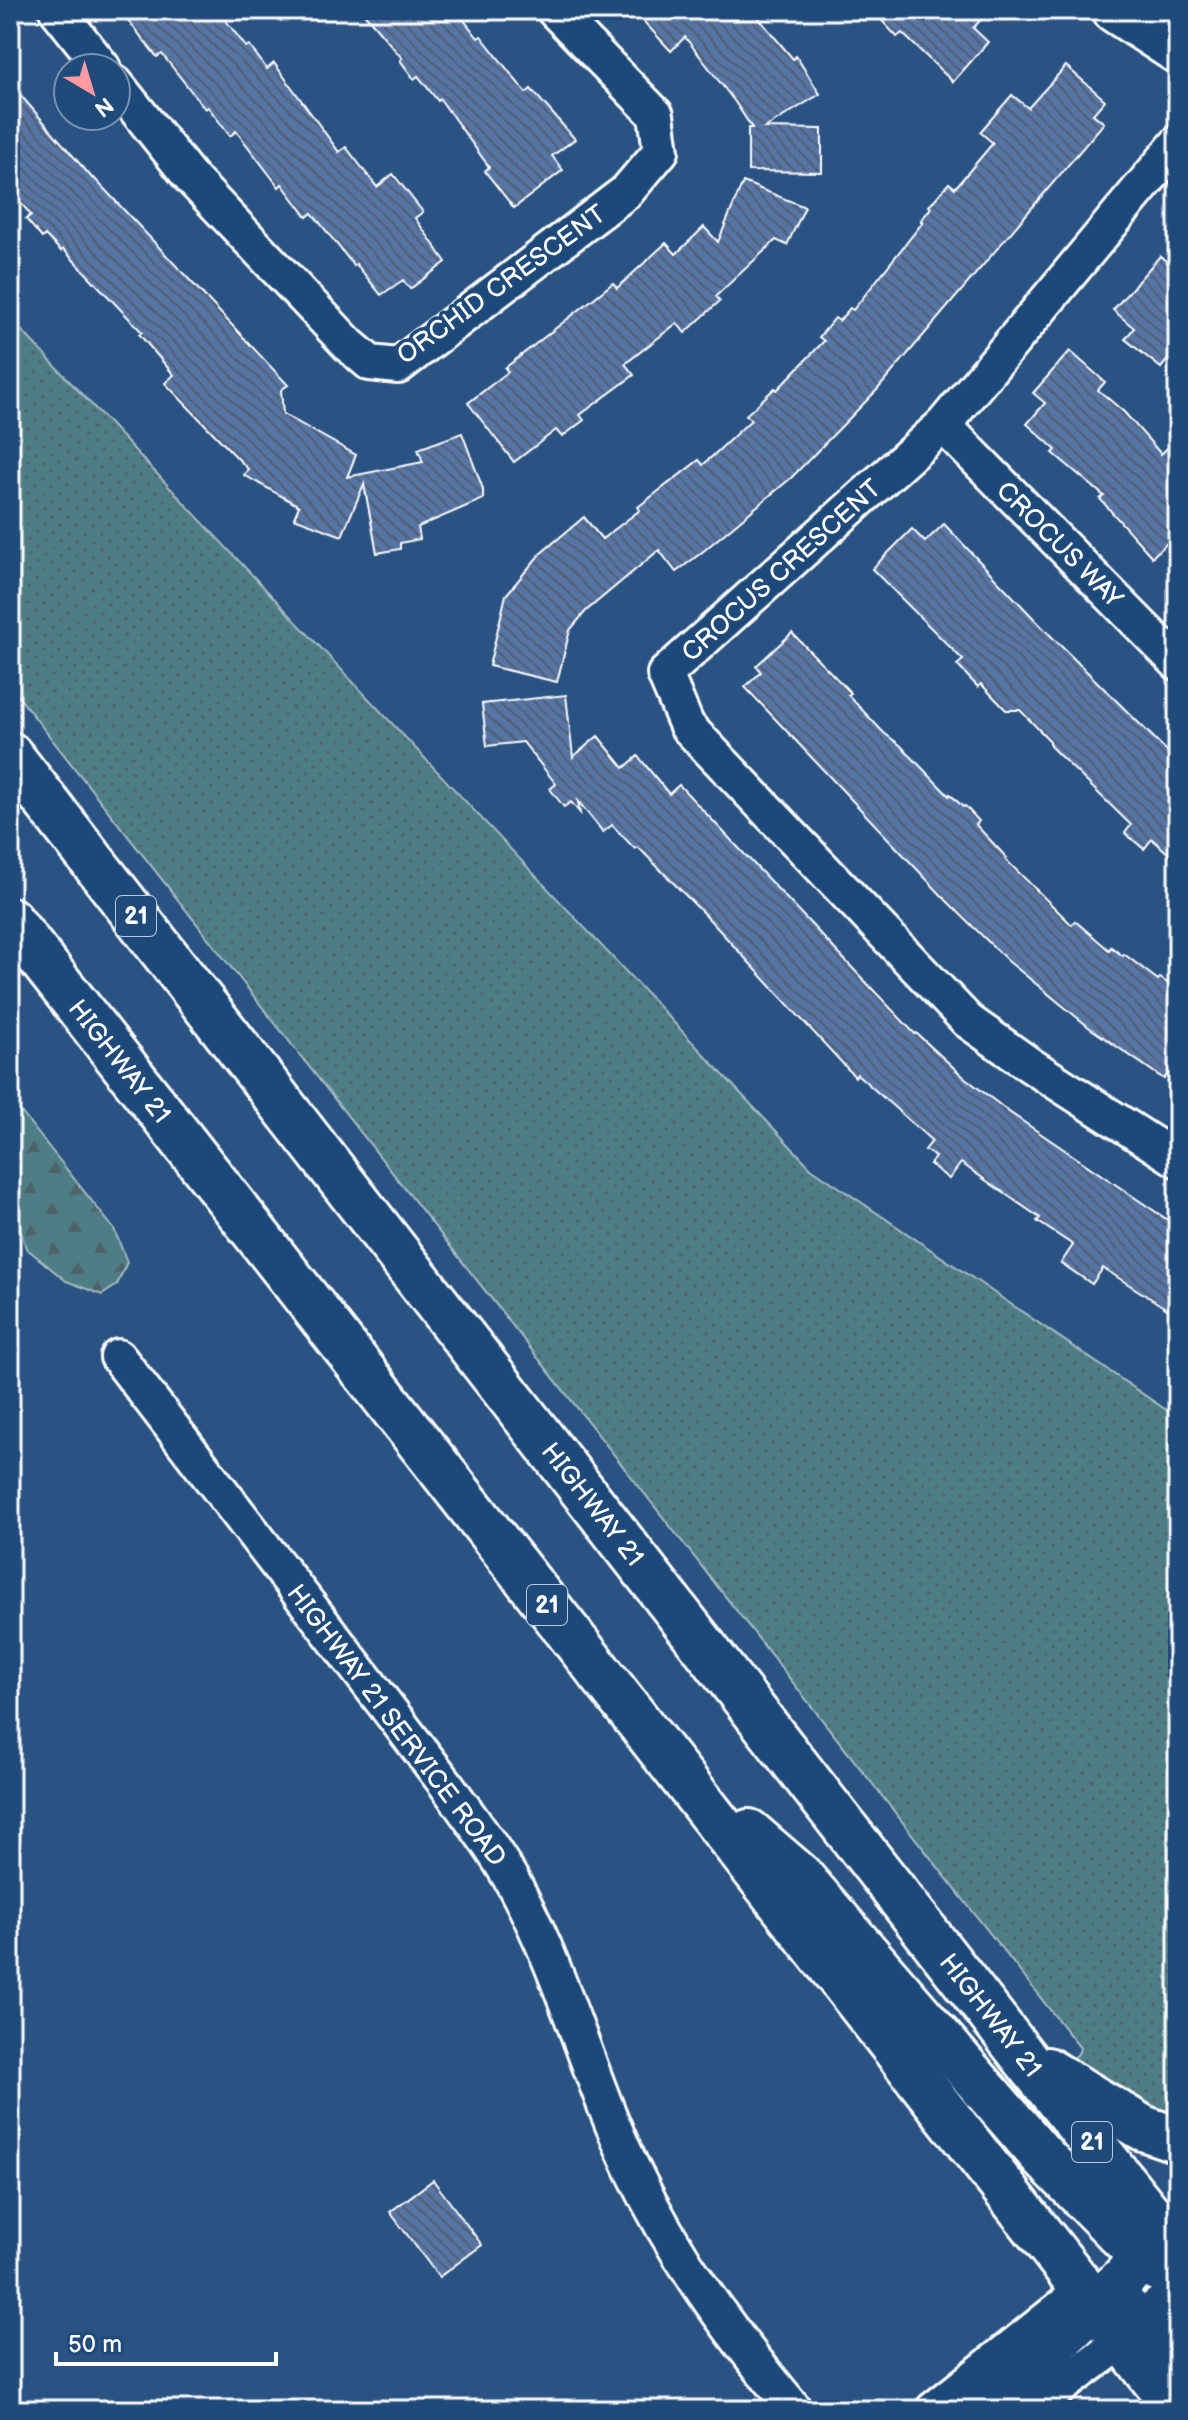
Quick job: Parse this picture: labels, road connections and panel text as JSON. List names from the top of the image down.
{
  "streets": {
    "main road": ["21", "HIGHWAY 21"],
    "street": [
      "ORCHID CRESCENT",
      "CROCUS WAY",
      "CROCUS CRESCENT",
      "HIGHWAY 21 SERVICE ROAD"
    ]
  },
  "crossings": [
    ["CROCUS WAY", "CROCUS CRESCENT"]
  ],
  "scale_bar": "50 m",
  "north": "bottom right"
}
